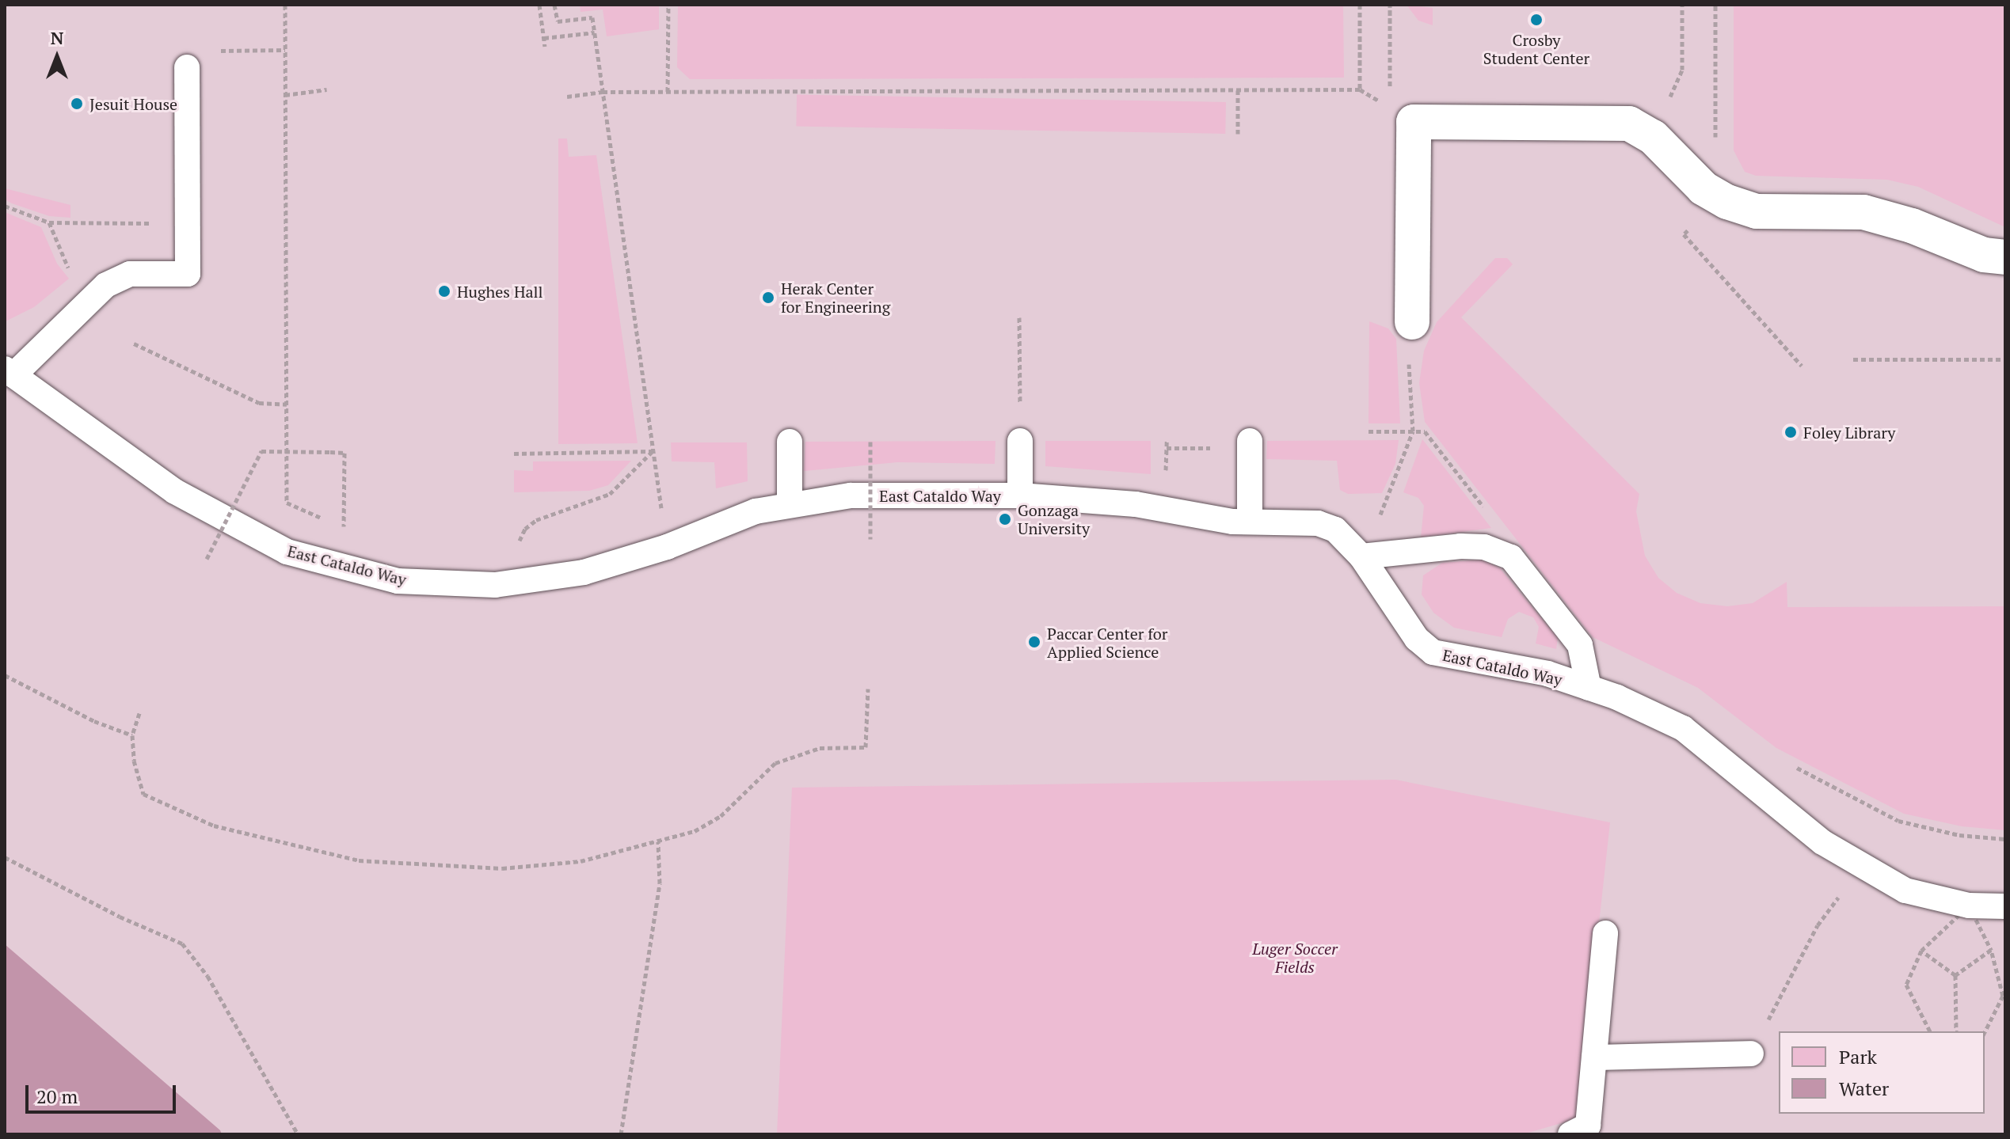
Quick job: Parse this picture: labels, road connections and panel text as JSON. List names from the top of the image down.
{
  "streets": {
    "lane": ["East Cataldo Way"]
  },
  "parks": ["Luger Soccer Fields"],
  "places": [
    "Crosby Student Center",
    "Jesuit House",
    "Hughes Hall",
    "Herak Center for Engineering",
    "Foley Library",
    "Gonzaga University",
    "Paccar Center for Applied Science"
  ],
  "legend": ["Park", "Water"],
  "scale_bar": "20 m",
  "north": "top"
}
